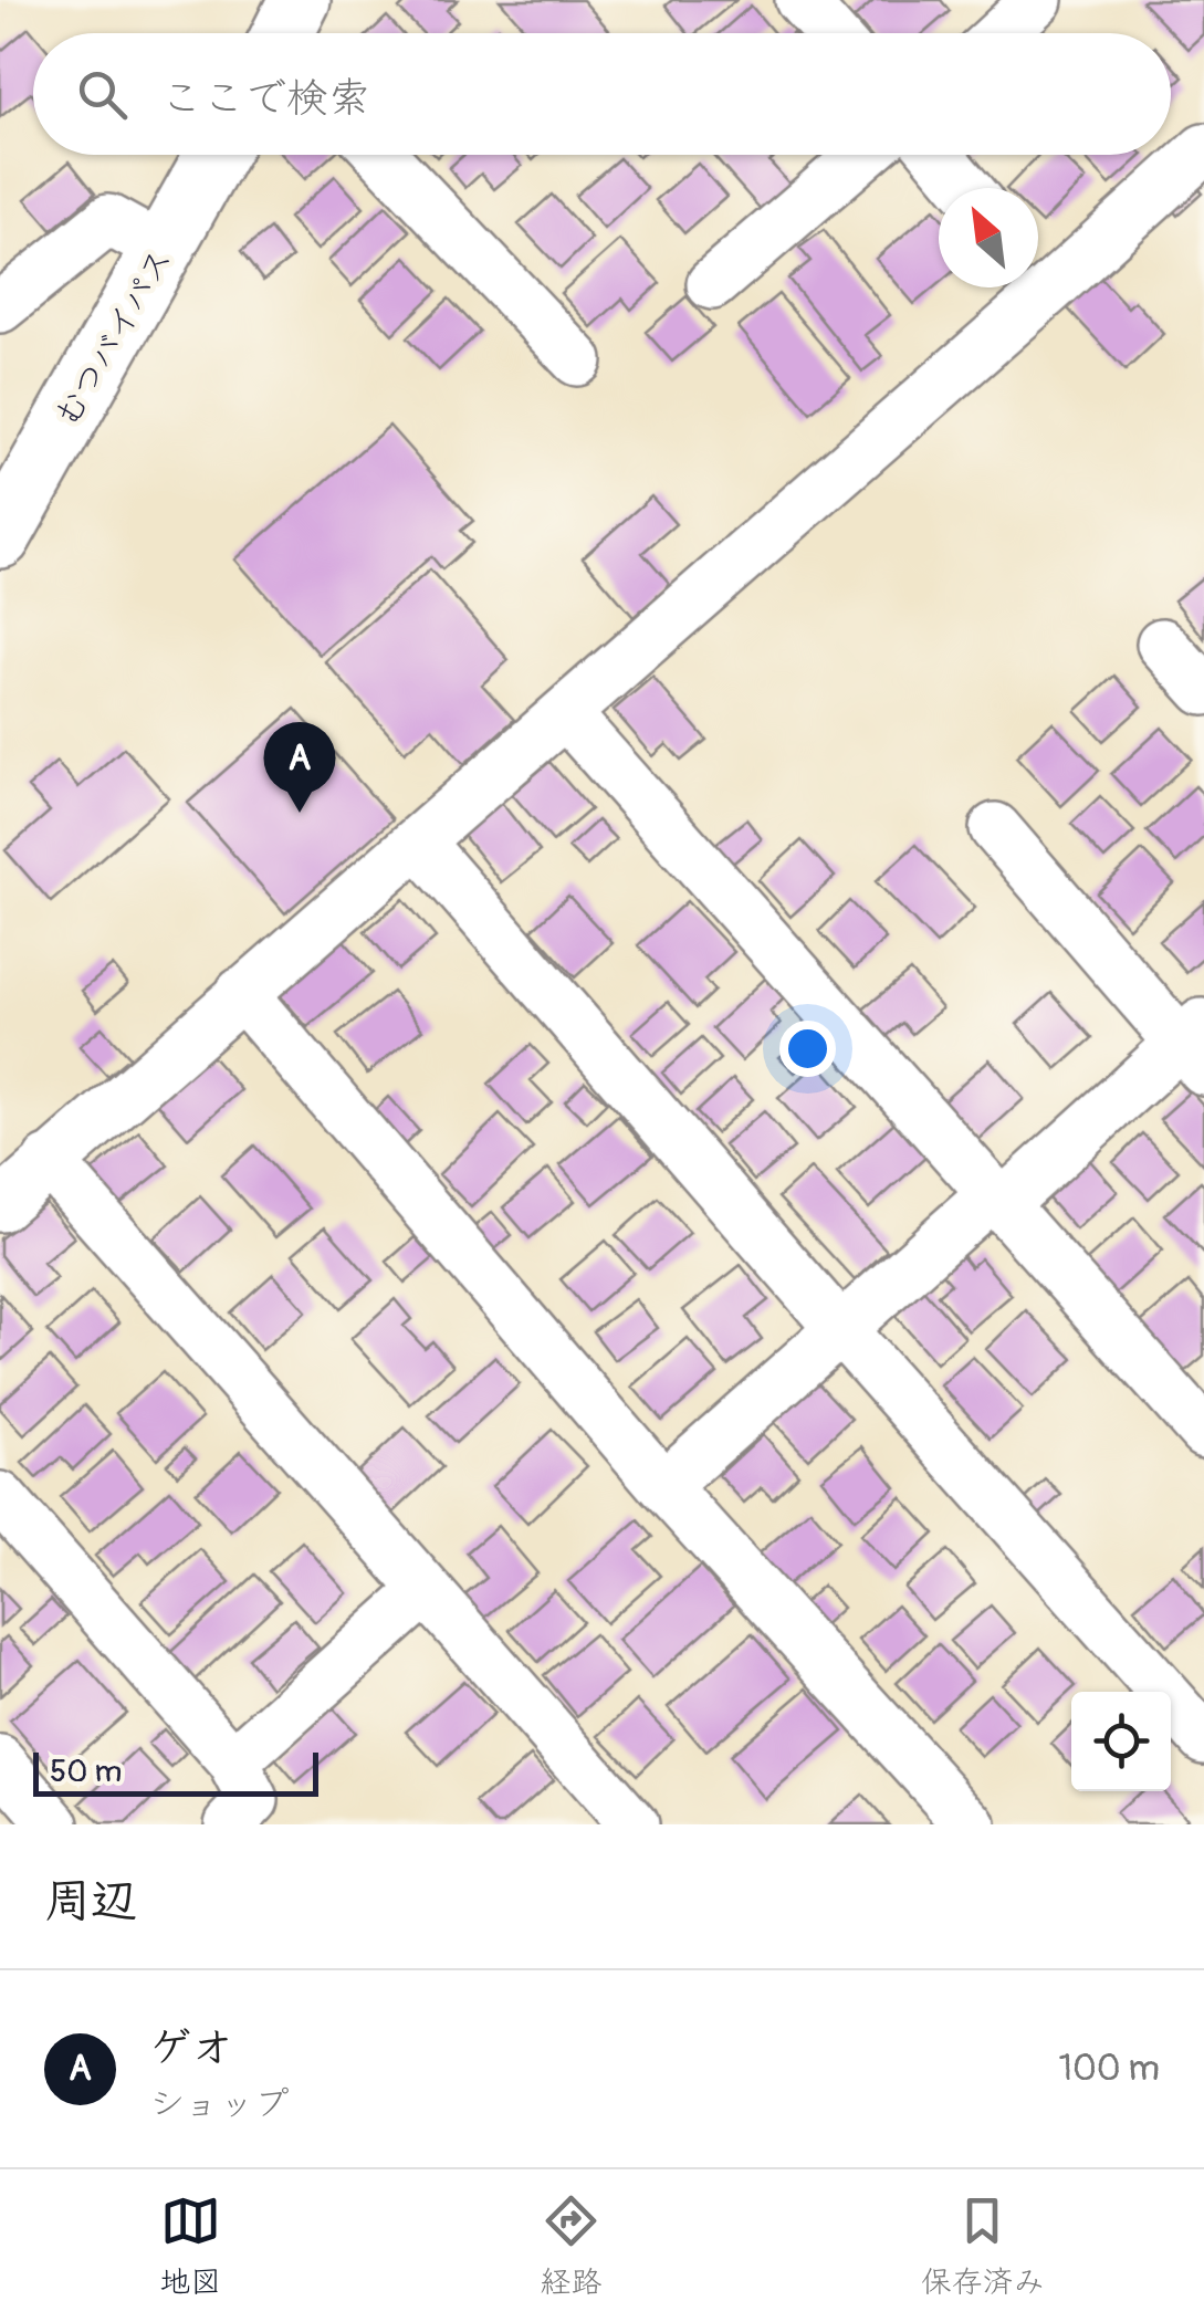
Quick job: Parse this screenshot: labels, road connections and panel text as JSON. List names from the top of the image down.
{
  "streets": {
    "highway": ["むつバイパス"]
  },
  "scale_bar": "50 m",
  "north": "top left",
  "page": {
    "search": "ここで検索",
    "pins": "A",
    "scale": "50 m",
    "heading": "周辺",
    "list": [
      {
        "mark": "A",
        "name": "ゲオ",
        "note": "ショップ",
        "value": "100 m"
      }
    ],
    "nav": ["地図", "経路", "保存済み"]
  }
}
